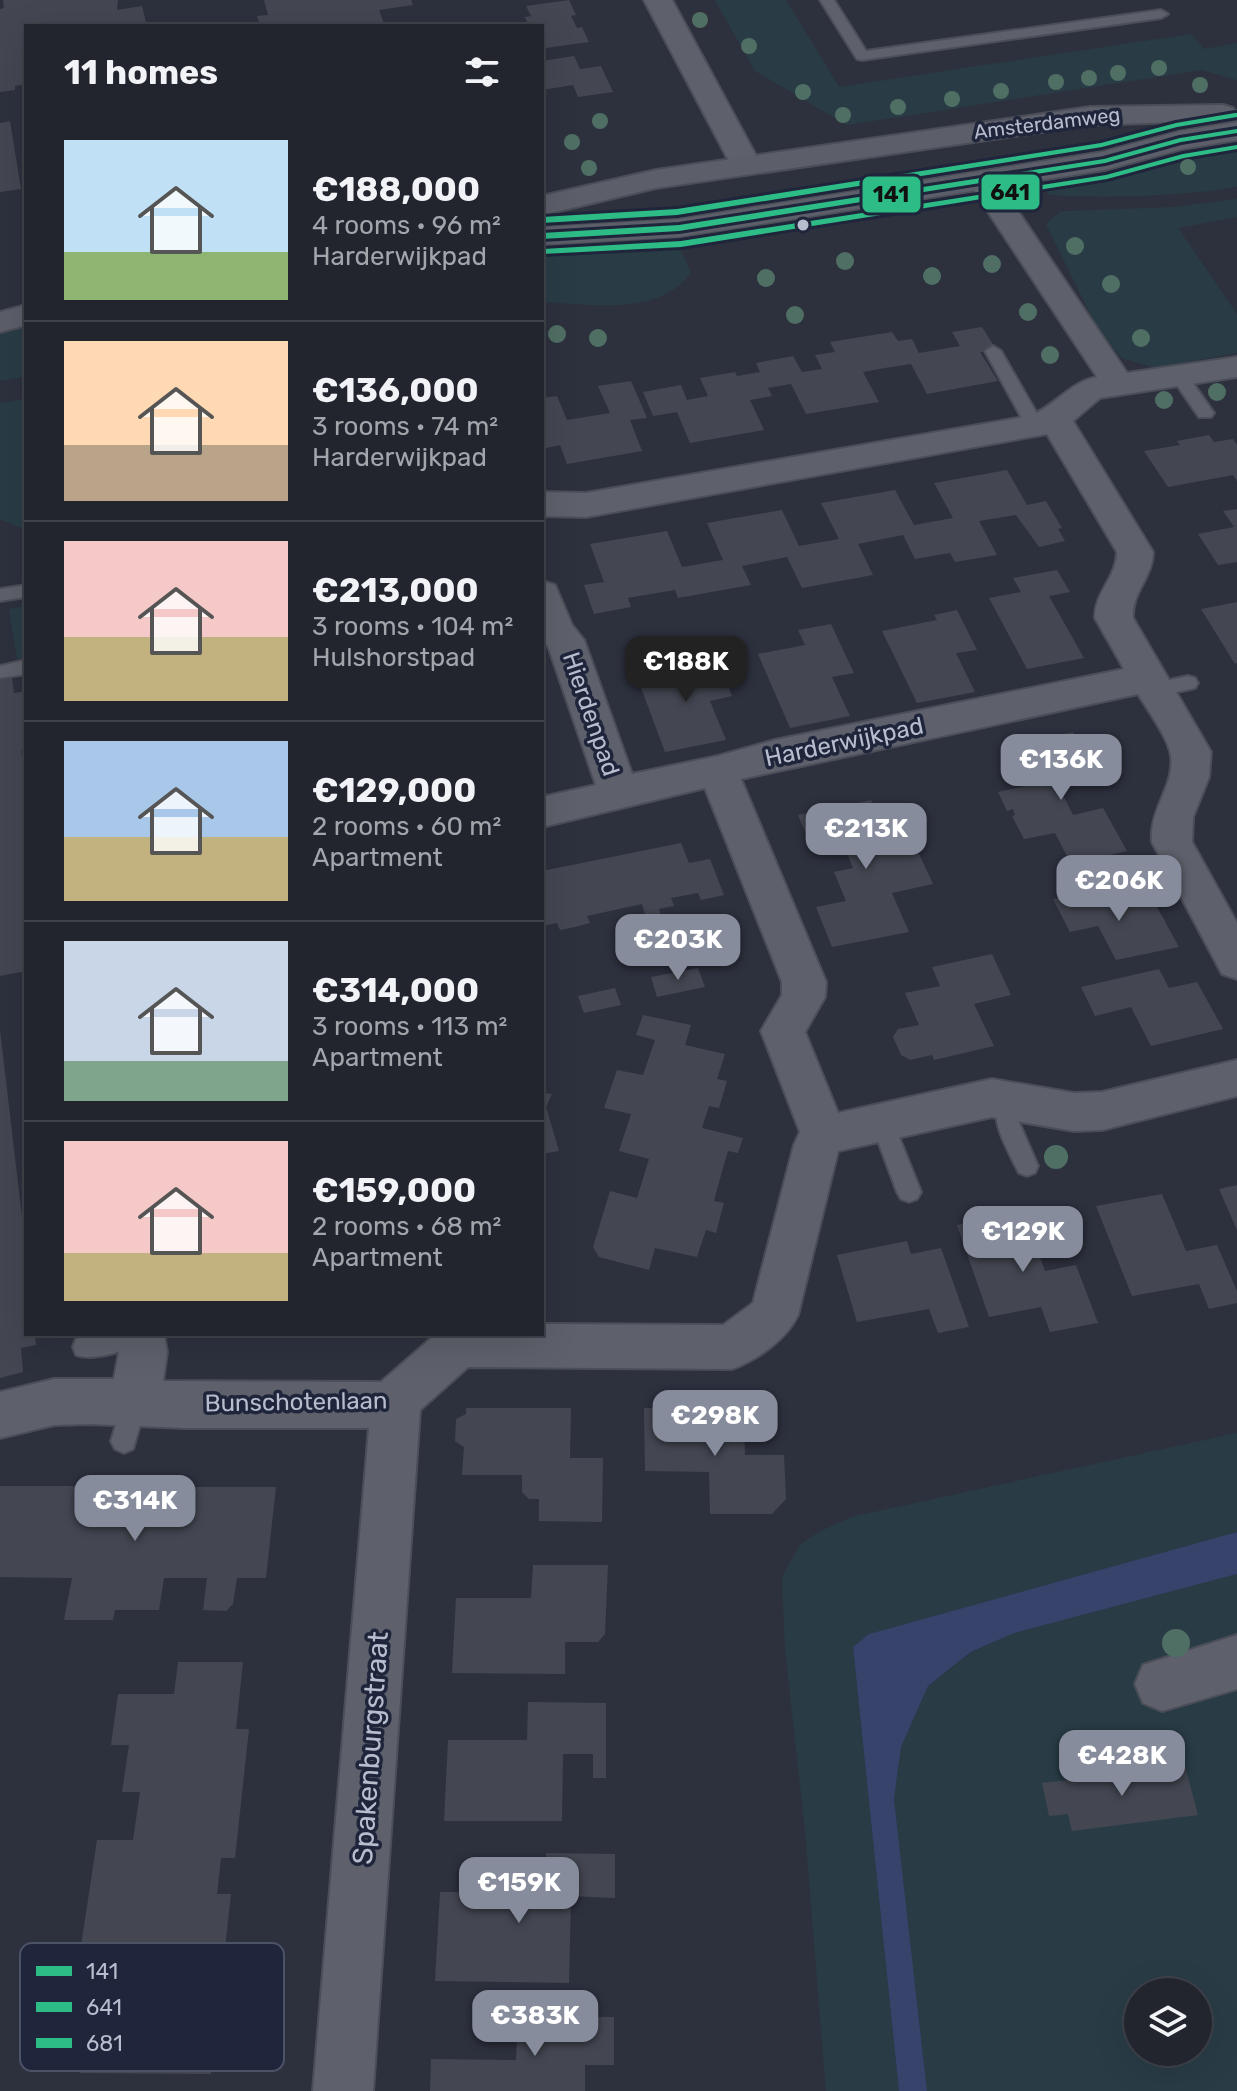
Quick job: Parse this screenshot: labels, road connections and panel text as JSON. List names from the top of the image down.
{
  "streets": {
    "main road": ["Amsterdamweg"],
    "street": [
      "Hierdenpad",
      "Harderwijkpad",
      "Bunschotenlaan",
      "Spakenburgstraat"
    ]
  },
  "crossings": [
    ["Hierdenpad", "Harderwijkpad"],
    ["Bunschotenlaan", "Spakenburgstraat"]
  ],
  "lines": ["transit line 681", "transit line 141", "transit line 641"],
  "legend": ["141", "641", "681"],
  "page": {
    "heading": "11 homes",
    "list": [
      {
        "name": "€188,000",
        "note": "4 rooms · 96 m² · Harderwijkpad"
      },
      {
        "name": "€136,000",
        "note": "3 rooms · 74 m² · Harderwijkpad"
      },
      {
        "name": "€213,000",
        "note": "3 rooms · 104 m² · Hulshorstpad"
      },
      {
        "name": "€129,000",
        "note": "2 rooms · 60 m² · Apartment"
      },
      {
        "name": "€314,000",
        "note": "3 rooms · 113 m² · Apartment"
      },
      {
        "name": "€159,000",
        "note": "2 rooms · 68 m² · Apartment"
      }
    ],
    "price": [
      "€188K",
      "€136K",
      "€213K",
      "€206K",
      "€203K",
      "€129K",
      "€298K",
      "€314K",
      "€428K",
      "€159K",
      "€383K"
    ]
  }
}
